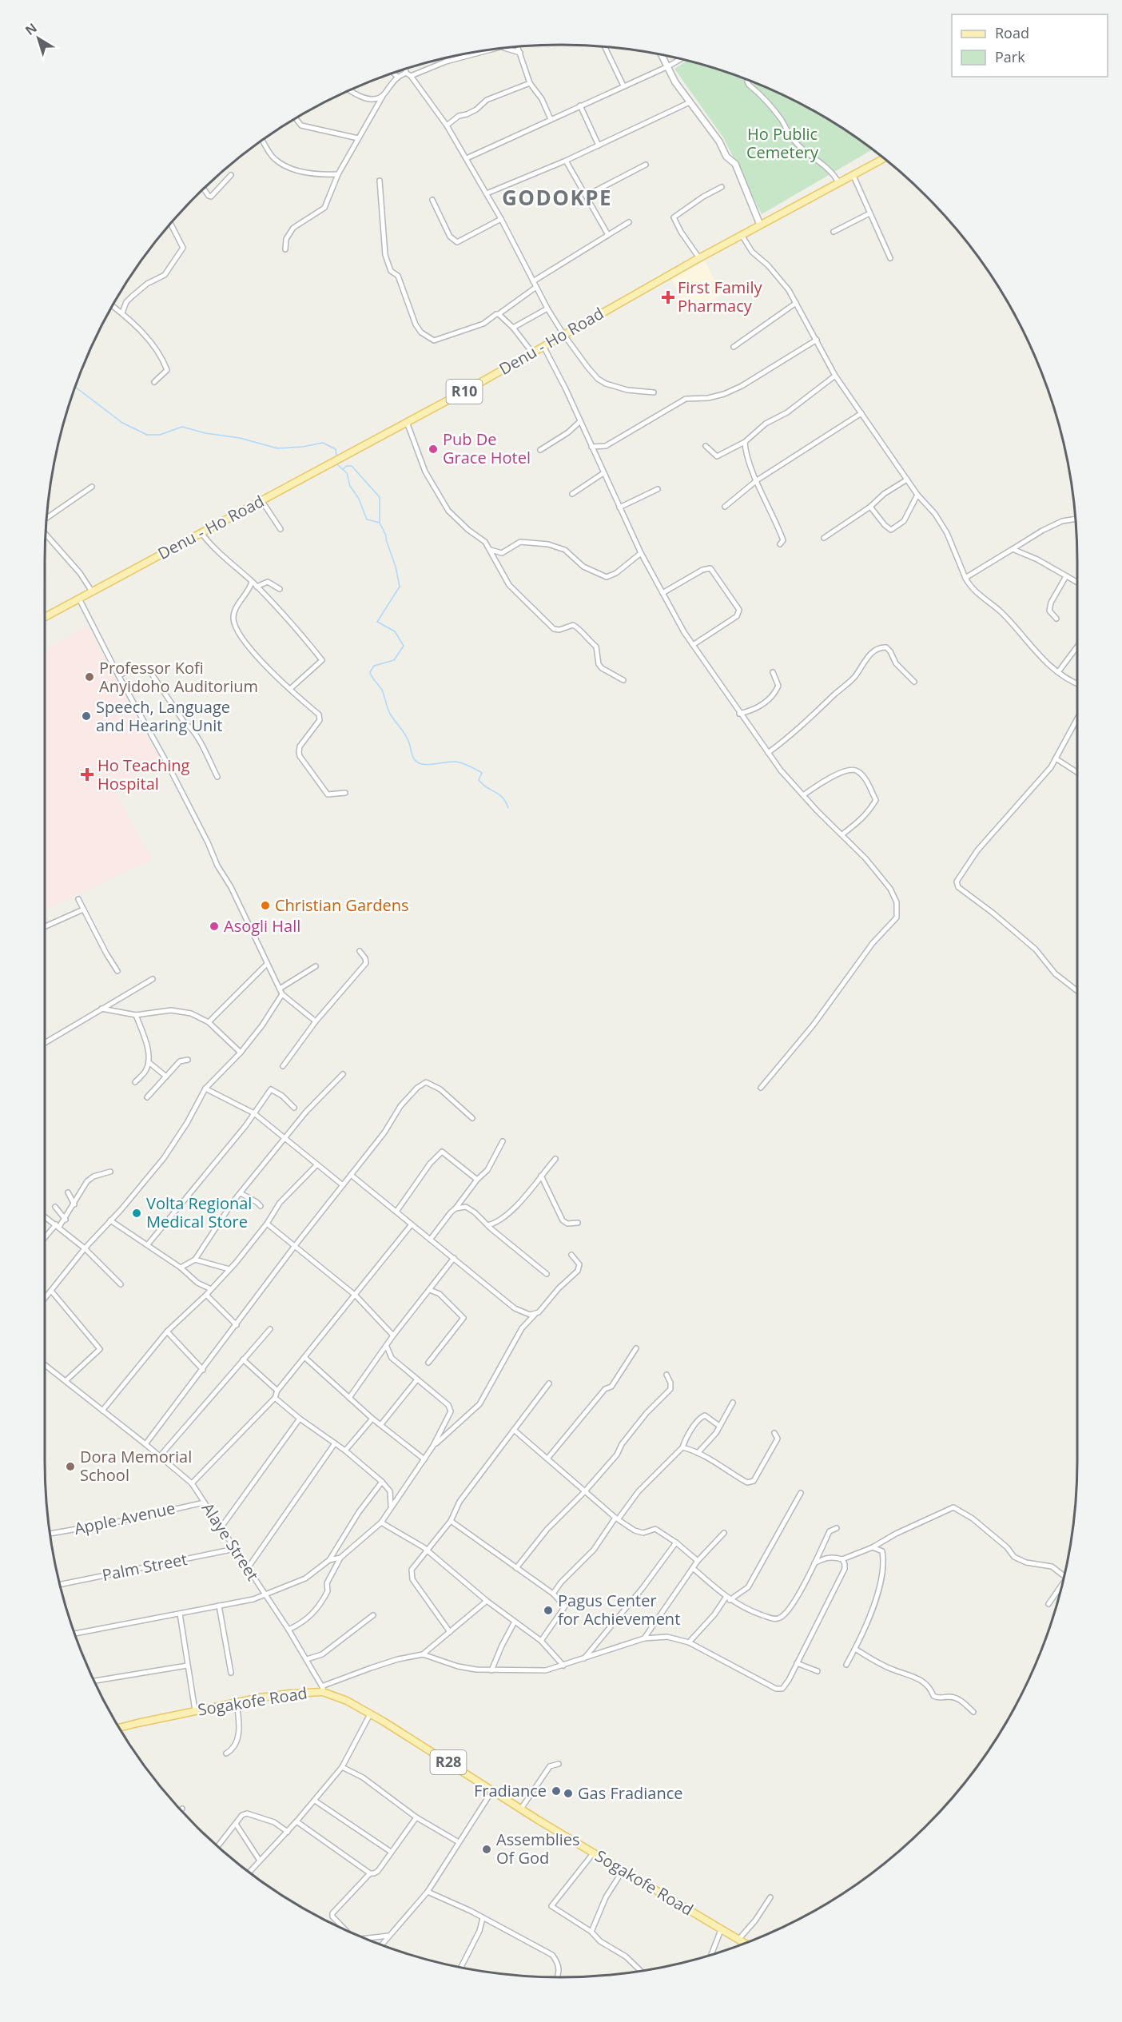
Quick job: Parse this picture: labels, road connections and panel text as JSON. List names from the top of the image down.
{
  "streets": {
    "main road": [
      "Denu - Ho Road",
      "R10",
      "Sogakofe Road",
      "R28"
    ],
    "street": ["Apple Avenue", "Alaye Street", "Palm Street"]
  },
  "crossings": [
    ["Apple Avenue", "Alaye Street"],
    ["Alaye Street", "Palm Street"],
    ["Alaye Street", "Sogakofe Road"]
  ],
  "districts": ["GODOKPE"],
  "parks": ["Ho Public Cemetery"],
  "places": {
    "health": ["First Family Pharmacy", "Ho Teaching Hospital"],
    "other": [
      "Pub De Grace Hotel",
      "Professor Kofi Anyidoho Auditorium",
      "Speech, Language and Hearing Unit",
      "Christian Gardens",
      "Asogli Hall",
      "Volta Regional Medical Store",
      "Dora Memorial School",
      "Pagus Center for Achievement",
      "Fradiance",
      "Gas Fradiance",
      "Assemblies Of God"
    ]
  },
  "legend": ["Road", "Park"],
  "north": "top left"
}
